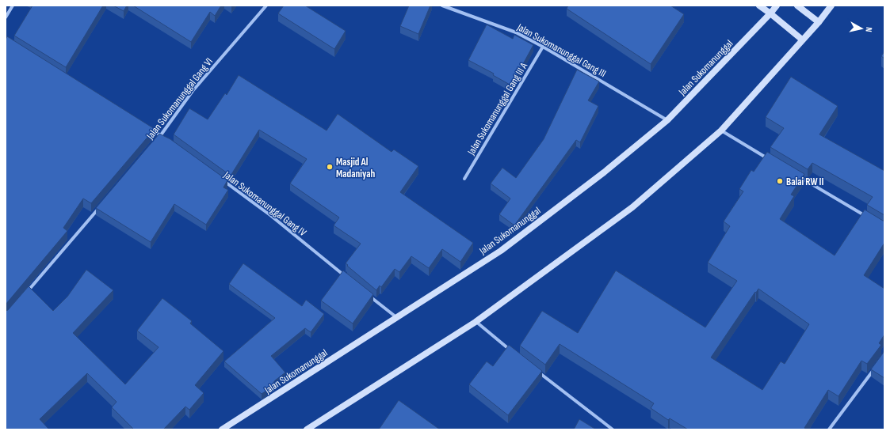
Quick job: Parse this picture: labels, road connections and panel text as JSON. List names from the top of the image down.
{
  "streets": {
    "main road": ["Jalan Sukomanunggal"],
    "street": [
      "Jalan Sukomanunggal Gang III",
      "Jalan Sukomanunggal Gang VI",
      "Jalan Sukomanunggal Gang III A",
      "Jalan Sukomanunggal Gang IV"
    ]
  },
  "crossings": [
    ["Jalan Sukomanunggal Gang III", "Jalan Sukomanunggal"],
    ["Jalan Sukomanunggal Gang III", "Jalan Sukomanunggal Gang III A"]
  ],
  "places": ["Masjid Al Madaniyah", "Balai RW II"],
  "north": "right"
}
